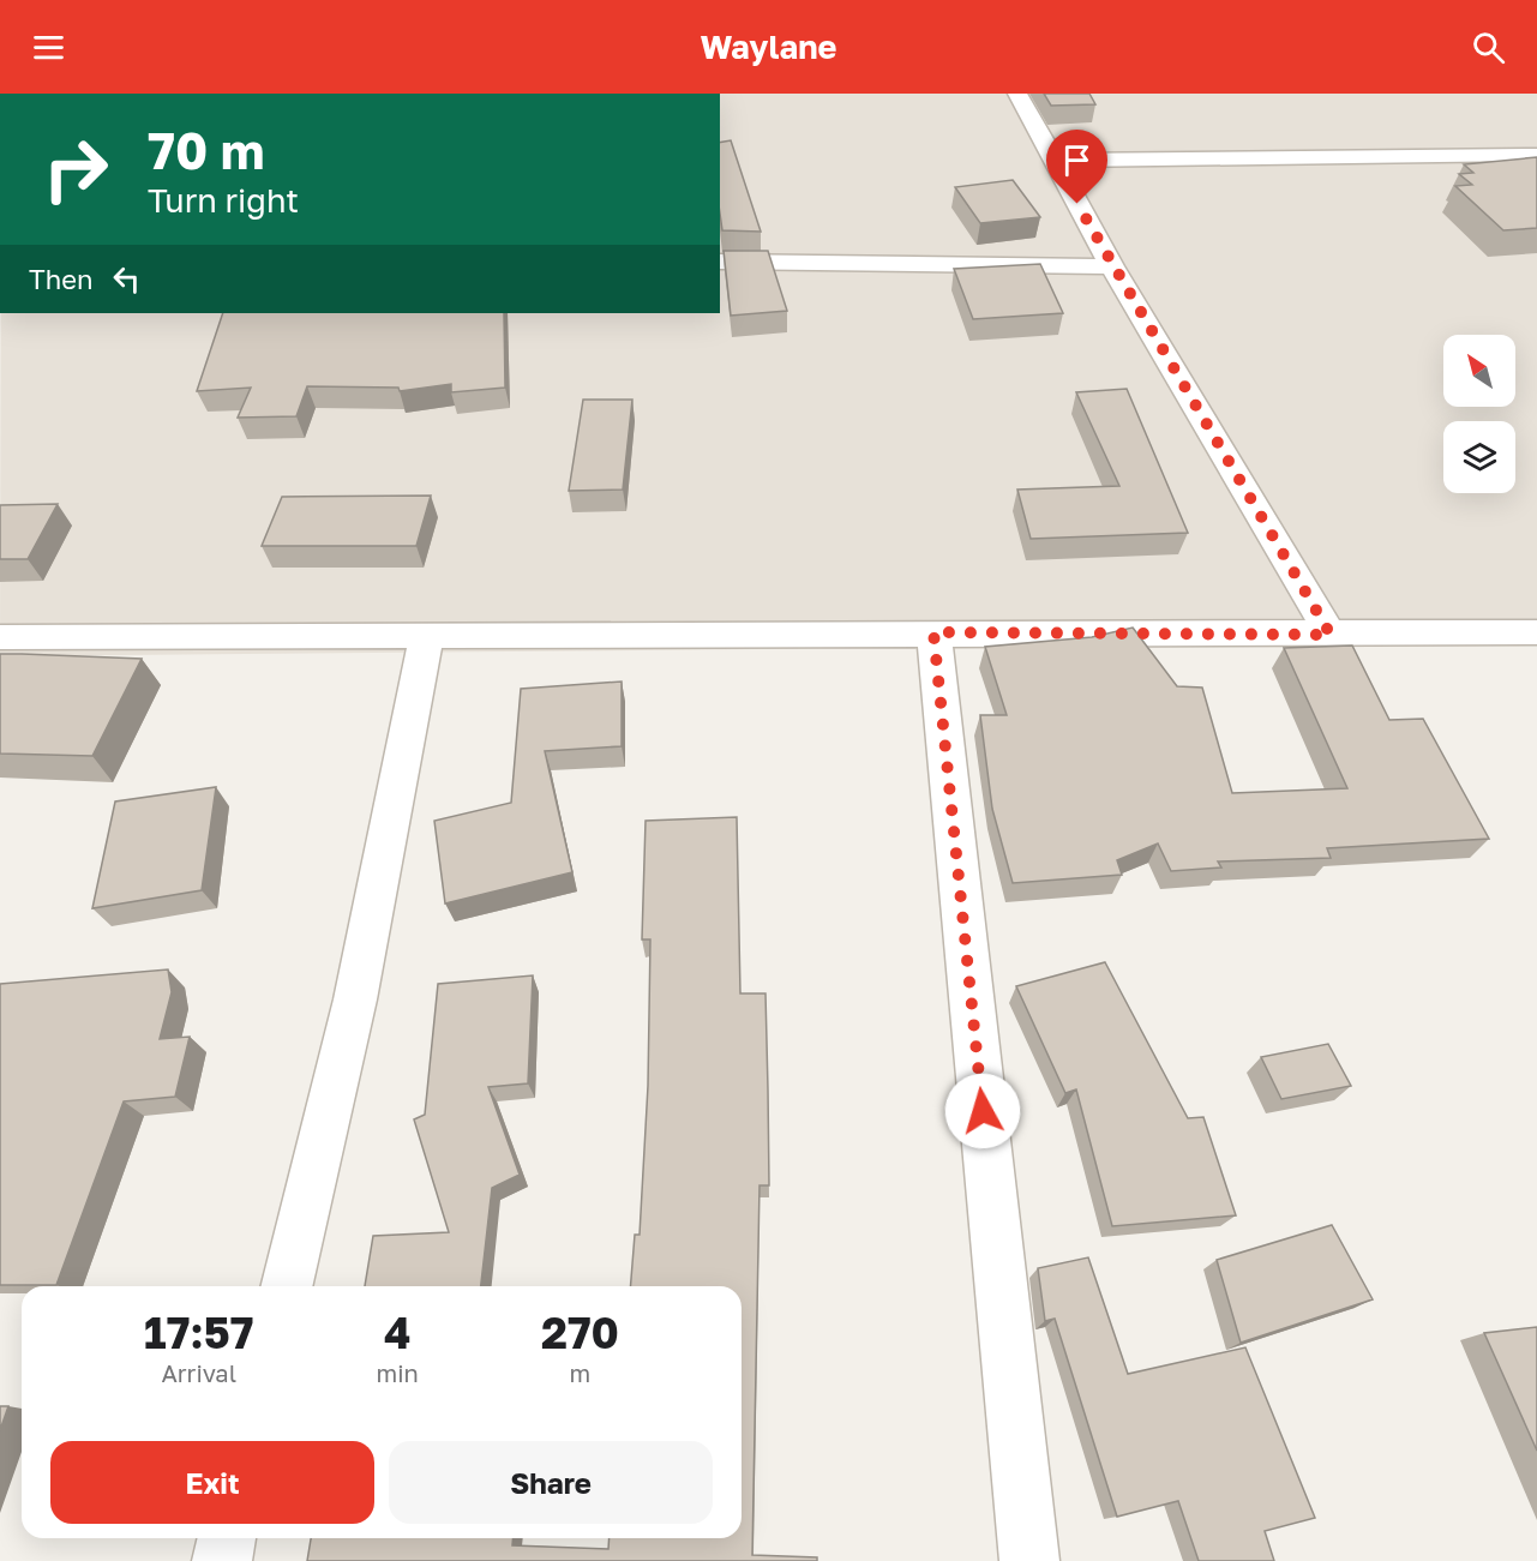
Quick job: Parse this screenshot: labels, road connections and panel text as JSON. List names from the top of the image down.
{
  "north": "top left",
  "page": {
    "header": "Waylane",
    "turn": ["70 m", "Turn right"],
    "then": "Then",
    "eta": [
      "17:57",
      "Arrival",
      "4",
      "min",
      "270",
      "m"
    ],
    "buttons": ["Exit", "Share"]
  }
}
